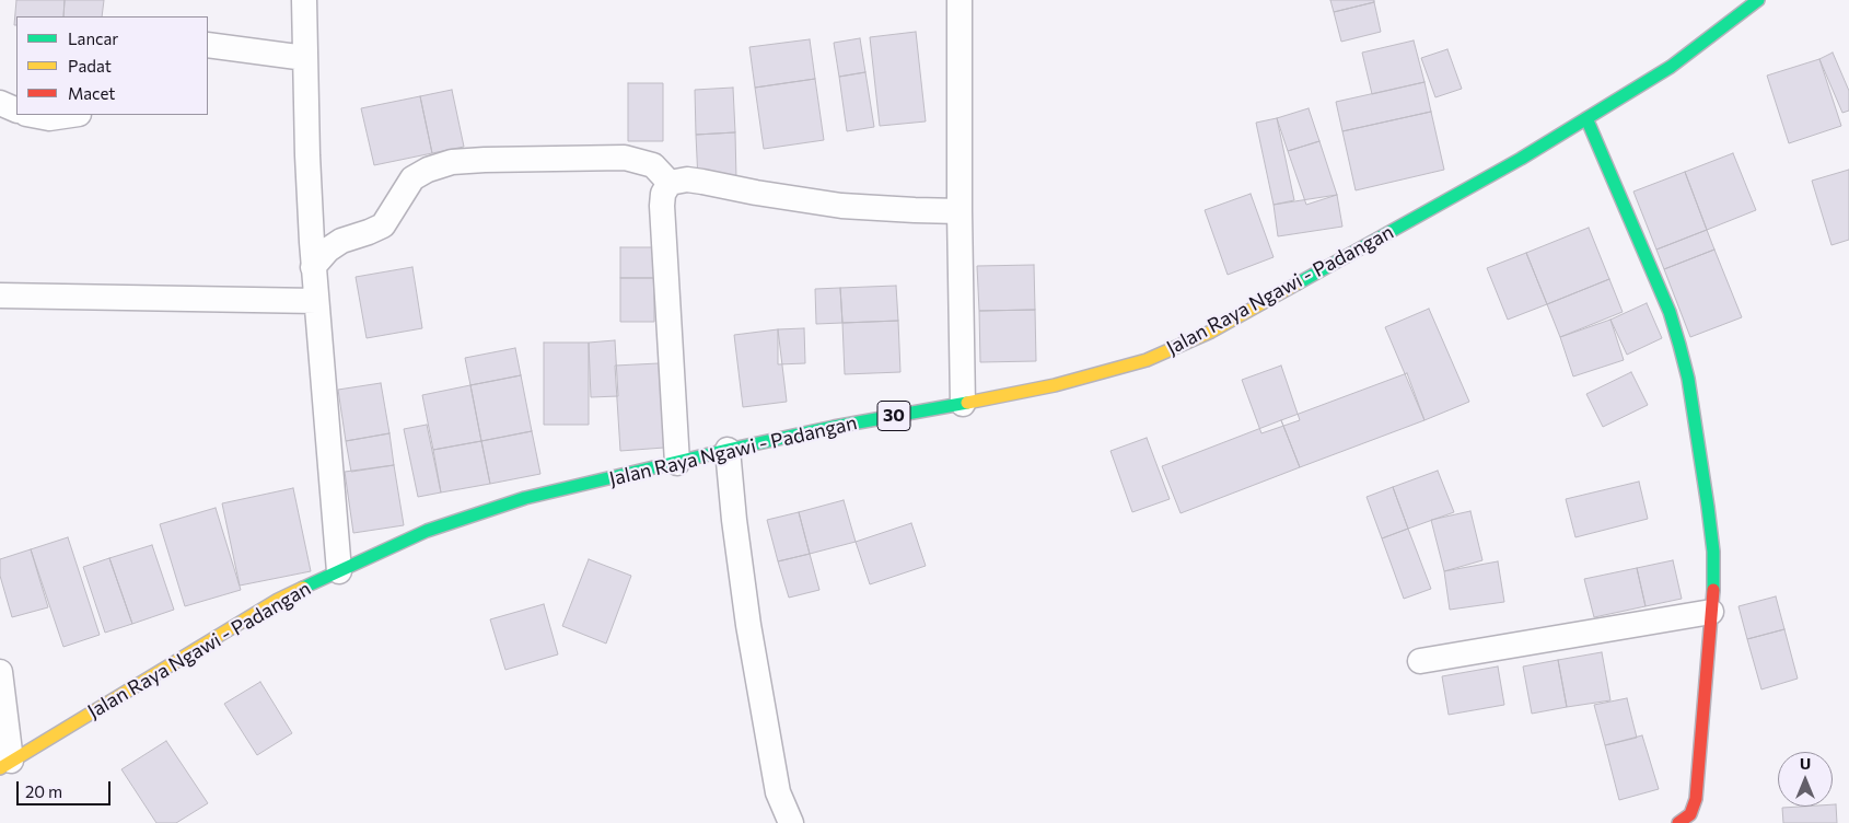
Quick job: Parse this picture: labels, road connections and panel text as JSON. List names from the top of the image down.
{
  "streets": {
    "main road": ["Jalan Raya Ngawi - Padangan", "30"]
  },
  "legend": ["Lancar", "Padat", "Macet"],
  "scale_bar": "20 m",
  "north": "top"
}
